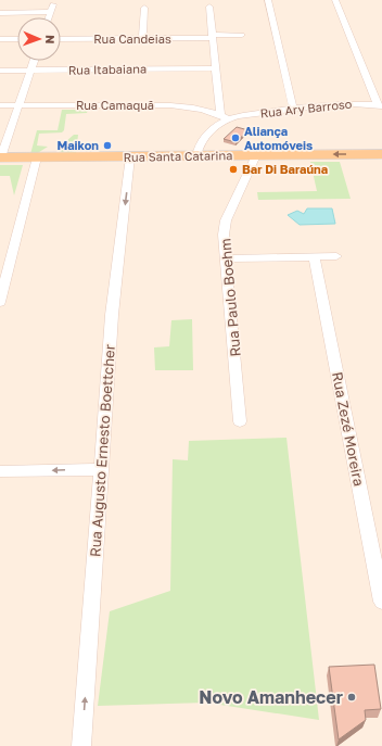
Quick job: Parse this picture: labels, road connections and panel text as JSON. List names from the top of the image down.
{
  "streets": {
    "main road": ["Rua Santa Catarina"],
    "street": [
      "Rua Candeias",
      "Rua Itabaiana",
      "Rua Camaquã",
      "Rua Ary Barroso",
      "Rua Paulo Boehm",
      "Rua Zezé Moreira",
      "Rua Augusto Ernesto Boettcher"
    ]
  },
  "crossings": [
    ["Rua Camaquã", "Rua Ary Barroso"],
    ["Rua Ary Barroso", "Rua Santa Catarina"],
    ["Rua Santa Catarina", "Rua Paulo Boehm"],
    ["Rua Santa Catarina", "Rua Augusto Ernesto Boettcher"]
  ],
  "places": [
    "Aliança Automóveis",
    "Maikon",
    "Bar Di Baraúna",
    "Novo Amanhecer"
  ],
  "north": "right"
}
